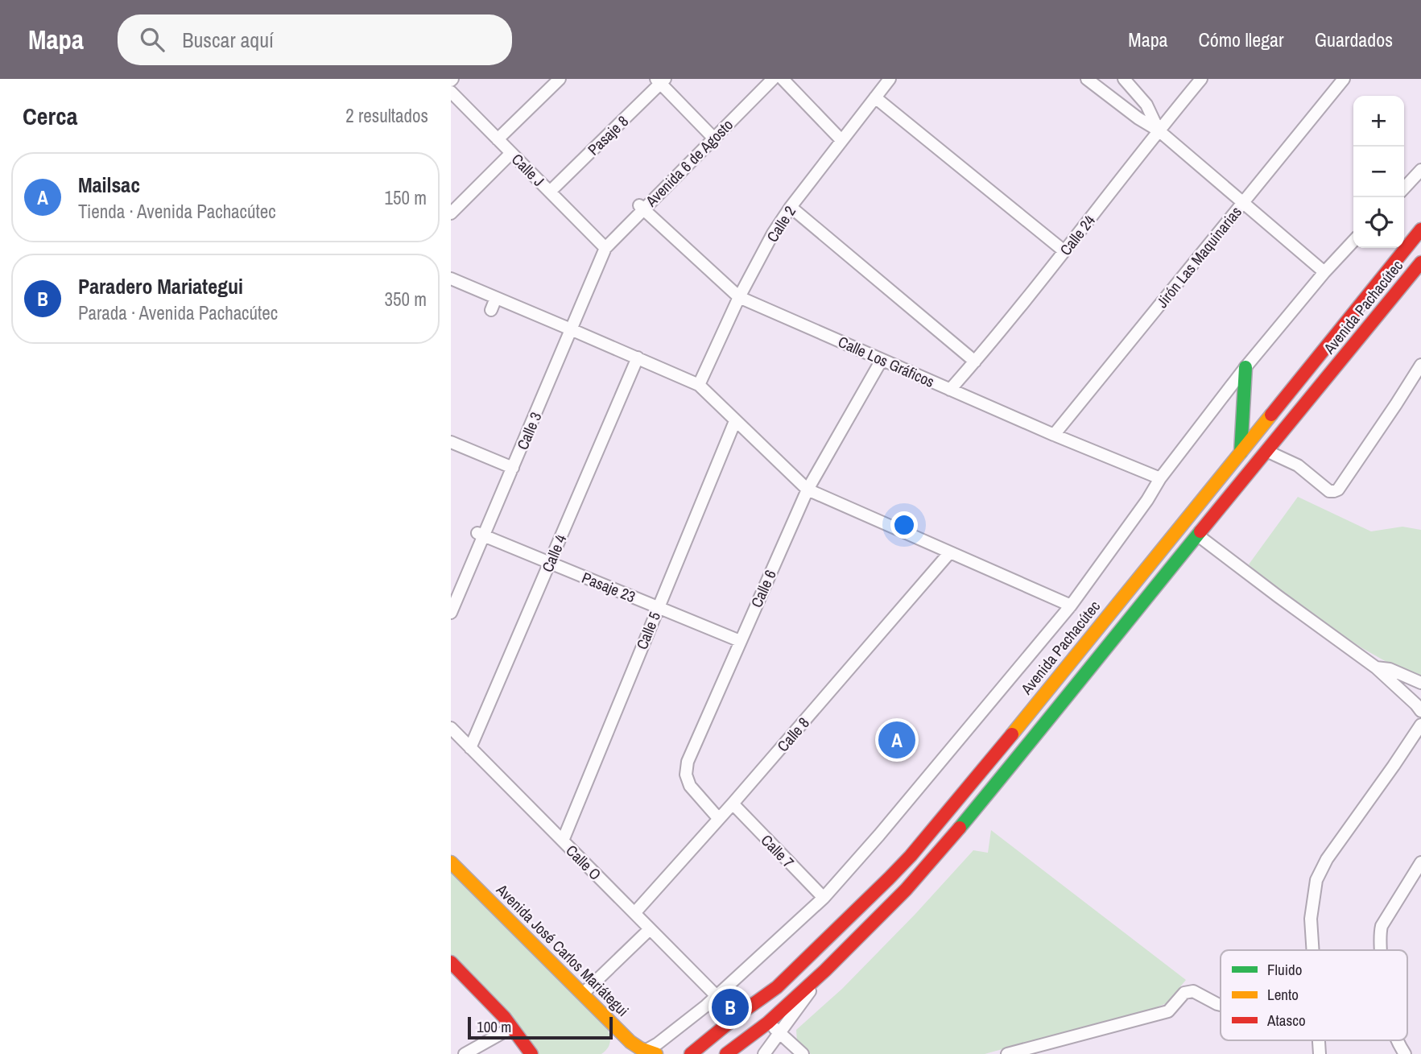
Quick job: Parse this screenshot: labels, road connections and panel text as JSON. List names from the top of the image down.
{
  "streets": {
    "main road": ["Avenida Pachacútec", "Avenida José Carlos Mariátegui"],
    "street": [
      "Pasaje 8",
      "Avenida 6 de Agosto",
      "Calle J",
      "Calle 2",
      "Calle 24",
      "Jirón Las Maquinarias",
      "Calle Los Gráficos",
      "Calle 3",
      "Calle 4",
      "Pasaje 23",
      "Calle 6",
      "Calle 5",
      "Calle 8",
      "Calle 7",
      "Calle O"
    ]
  },
  "crossings": [
    ["Pasaje 8", "Calle J"],
    ["Avenida 6 de Agosto", "Calle J"],
    ["Avenida 6 de Agosto", "Calle Los Gráficos"],
    ["Avenida 6 de Agosto", "Calle 3"],
    ["Calle J", "Calle 3"],
    ["Calle 2", "Calle Los Gráficos"],
    ["Calle 24", "Calle Los Gráficos"],
    ["Jirón Las Maquinarias", "Calle Los Gráficos"],
    ["Avenida Pachacútec", "Calle Los Gráficos"],
    ["Avenida Pachacútec", "Calle 7"],
    ["Avenida Pachacútec", "Calle O"],
    ["Avenida Pachacútec", "Avenida José Carlos Mariátegui"],
    ["Calle Los Gráficos", "Calle 6"],
    ["Calle 3", "Pasaje 23"],
    ["Calle 4", "Pasaje 23"],
    ["Calle 4", "Calle O"],
    ["Pasaje 23", "Calle 6"],
    ["Pasaje 23", "Calle 5"],
    ["Calle 6", "Calle 8"],
    ["Calle 5", "Calle O"],
    ["Calle 8", "Calle 7"],
    ["Calle 8", "Calle O"]
  ],
  "legend": ["Fluido", "Lento", "Atasco"],
  "scale_bar": "100 m",
  "page": {
    "header": "Mapa",
    "search": "Buscar aquí",
    "nav": ["Mapa", "Cómo llegar", "Guardados"],
    "heading": ["Cerca", "2 resultados"],
    "map_buttons": ["+", "−"],
    "list": [
      {
        "mark": "A",
        "name": "Mailsac",
        "note": "Tienda · Avenida Pachacútec",
        "value": "150 m"
      },
      {
        "mark": "B",
        "name": "Paradero Mariategui",
        "note": "Parada · Avenida Pachacútec",
        "value": "350 m"
      }
    ],
    "pins": ["A", "B"],
    "scale": "100 m"
  }
}
